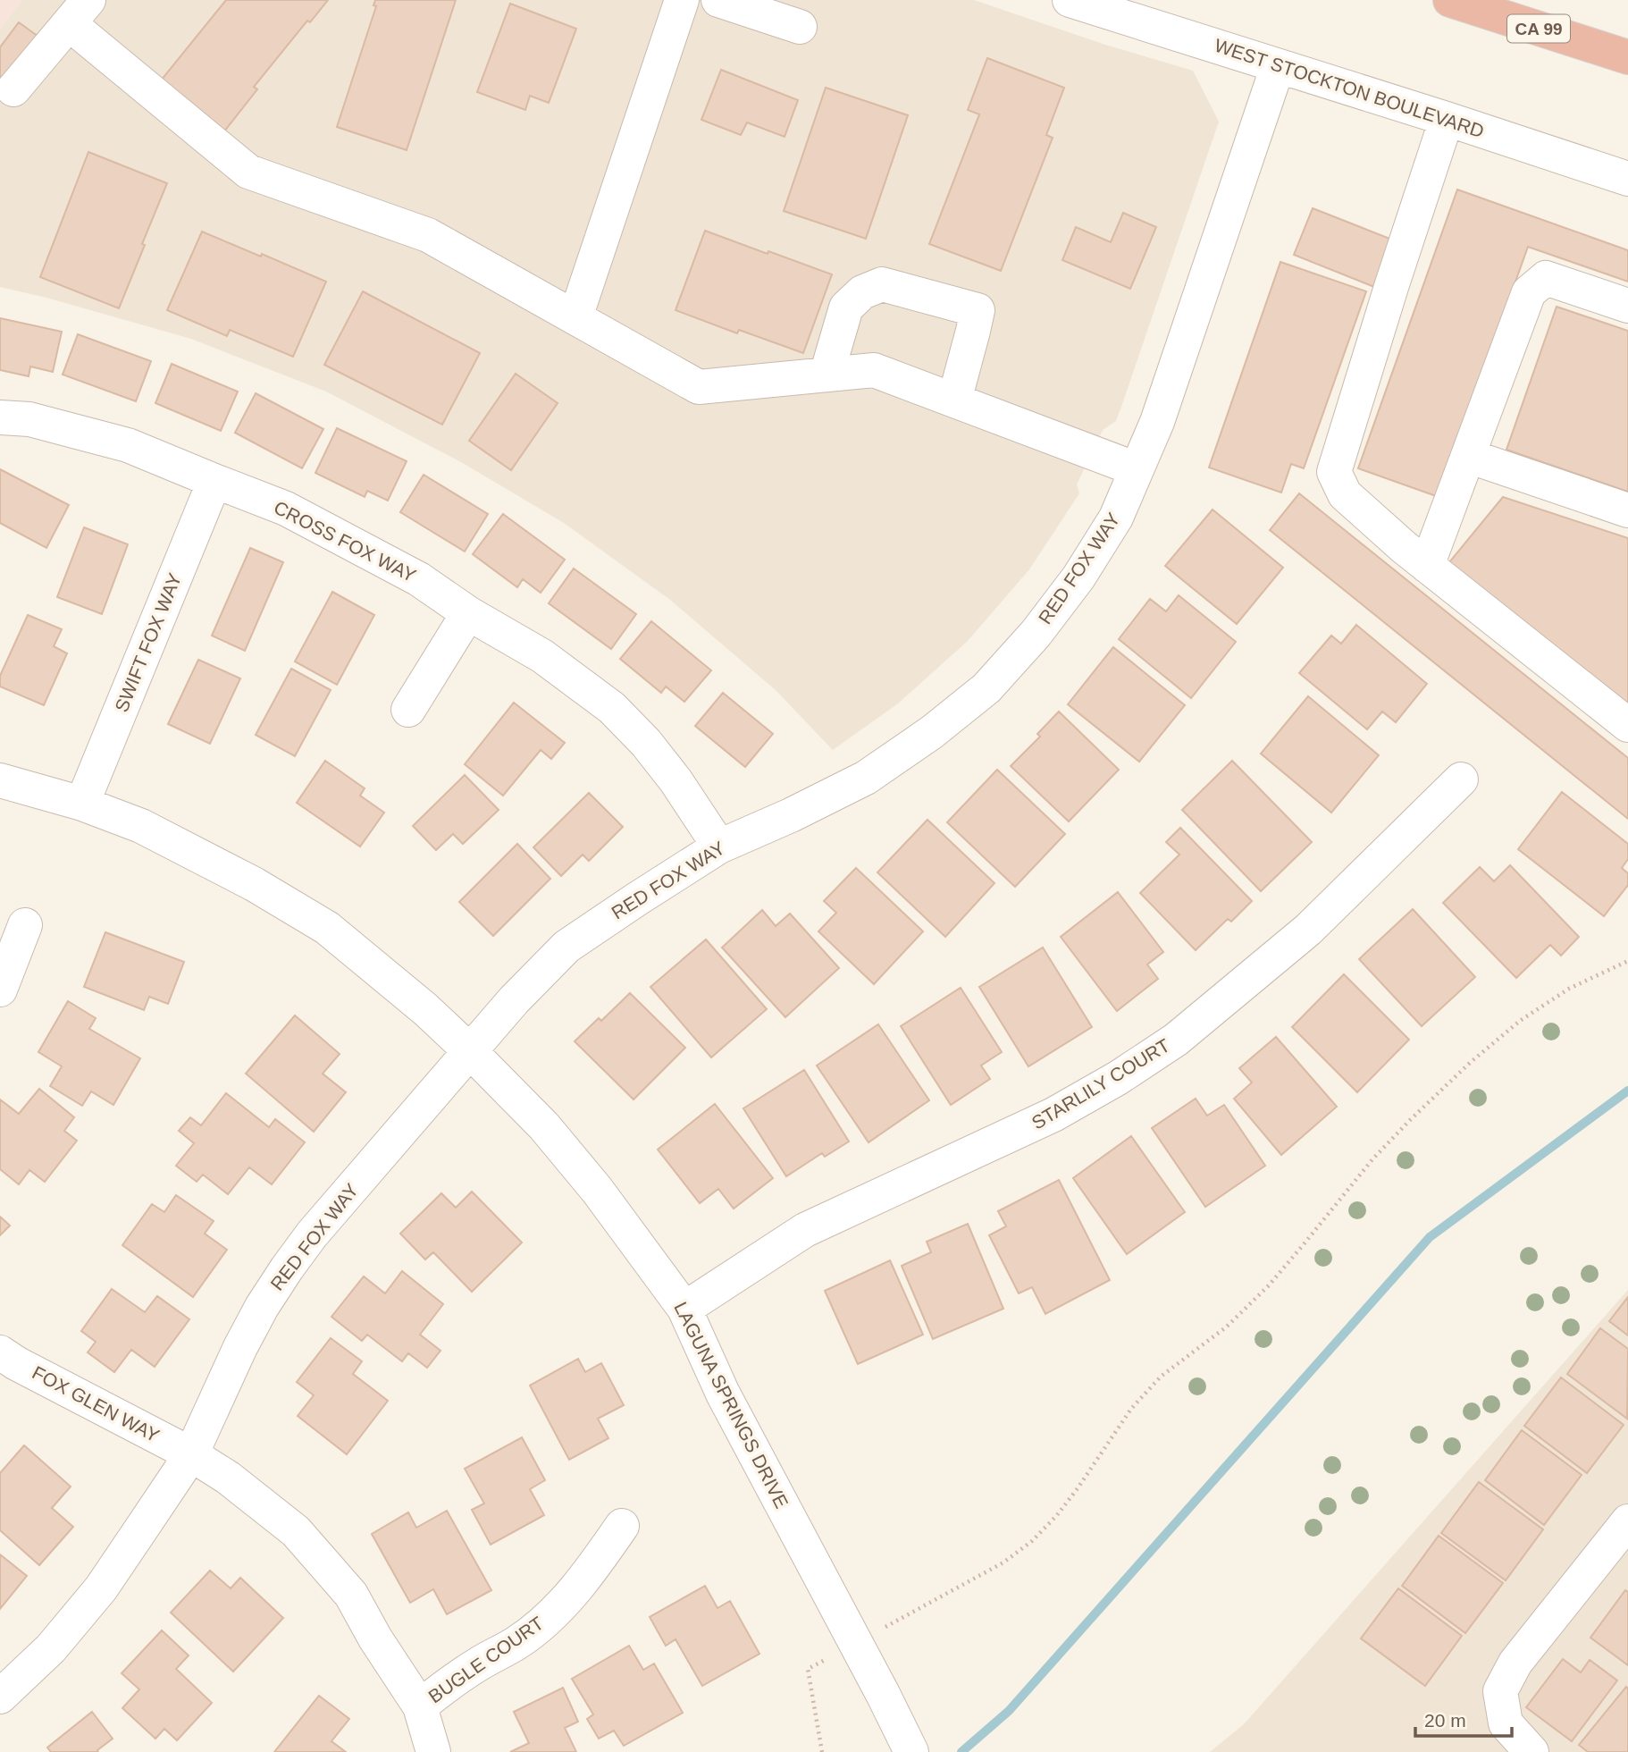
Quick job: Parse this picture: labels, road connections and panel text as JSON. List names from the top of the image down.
{
  "streets": {
    "highway": ["CA 99"],
    "street": [
      "WEST STOCKTON BOULEVARD",
      "CROSS FOX WAY",
      "RED FOX WAY",
      "SWIFT FOX WAY",
      "STARLILY COURT",
      "FOX GLEN WAY",
      "LAGUNA SPRINGS DRIVE",
      "BUGLE COURT"
    ]
  },
  "crossings": [
    ["WEST STOCKTON BOULEVARD", "RED FOX WAY"],
    ["CROSS FOX WAY", "RED FOX WAY"],
    ["CROSS FOX WAY", "SWIFT FOX WAY"],
    ["RED FOX WAY", "FOX GLEN WAY"],
    ["RED FOX WAY", "LAGUNA SPRINGS DRIVE"],
    ["SWIFT FOX WAY", "LAGUNA SPRINGS DRIVE"],
    ["STARLILY COURT", "LAGUNA SPRINGS DRIVE"],
    ["FOX GLEN WAY", "BUGLE COURT"]
  ],
  "scale_bar": "20 m"
}
